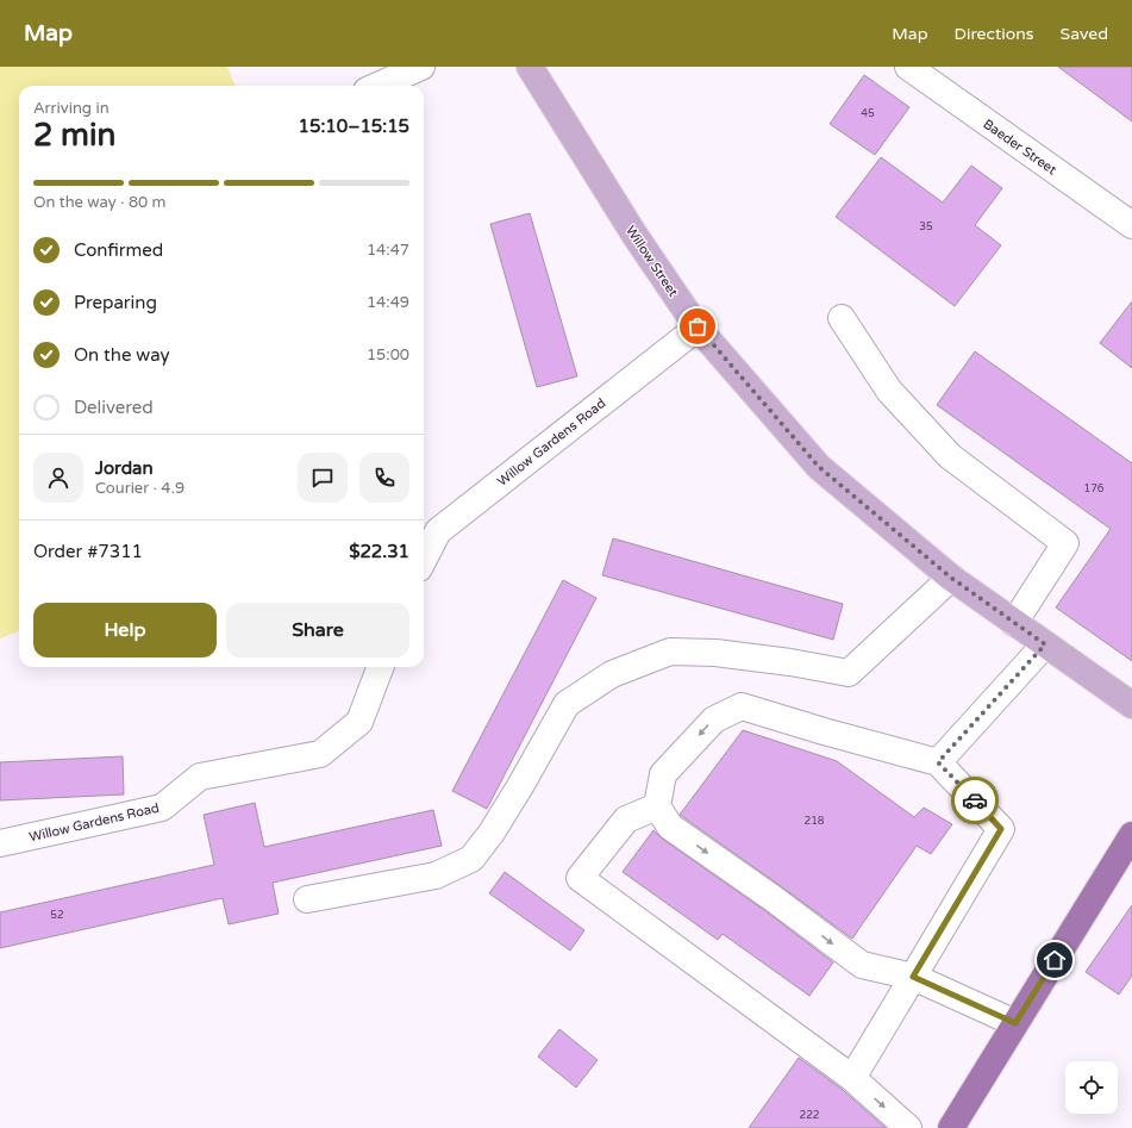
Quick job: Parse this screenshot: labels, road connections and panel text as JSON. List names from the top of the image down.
{
  "streets": {
    "main road": ["Willow Street"],
    "street": ["Baeder Street", "Willow Gardens Road"]
  },
  "crossings": [
    ["Willow Street", "Willow Gardens Road"]
  ],
  "house_numbers": [
    "45",
    "35",
    "176",
    "218",
    "52",
    "222"
  ],
  "page": {
    "header": "Map",
    "nav": ["Map", "Directions", "Saved"],
    "heading": ["2 min", "Arriving in", "15:10–15:15"],
    "panel": [
      "Jordan",
      "Courier · 4.9",
      "Order #7311",
      "$22.31"
    ],
    "bar": "On the way · 80 m",
    "list": [
      ["Confirmed", "14:47"],
      ["Preparing", "14:49"],
      ["On the way", "15:00"],
      "Delivered"
    ],
    "buttons": ["Help", "Share"]
  }
}
